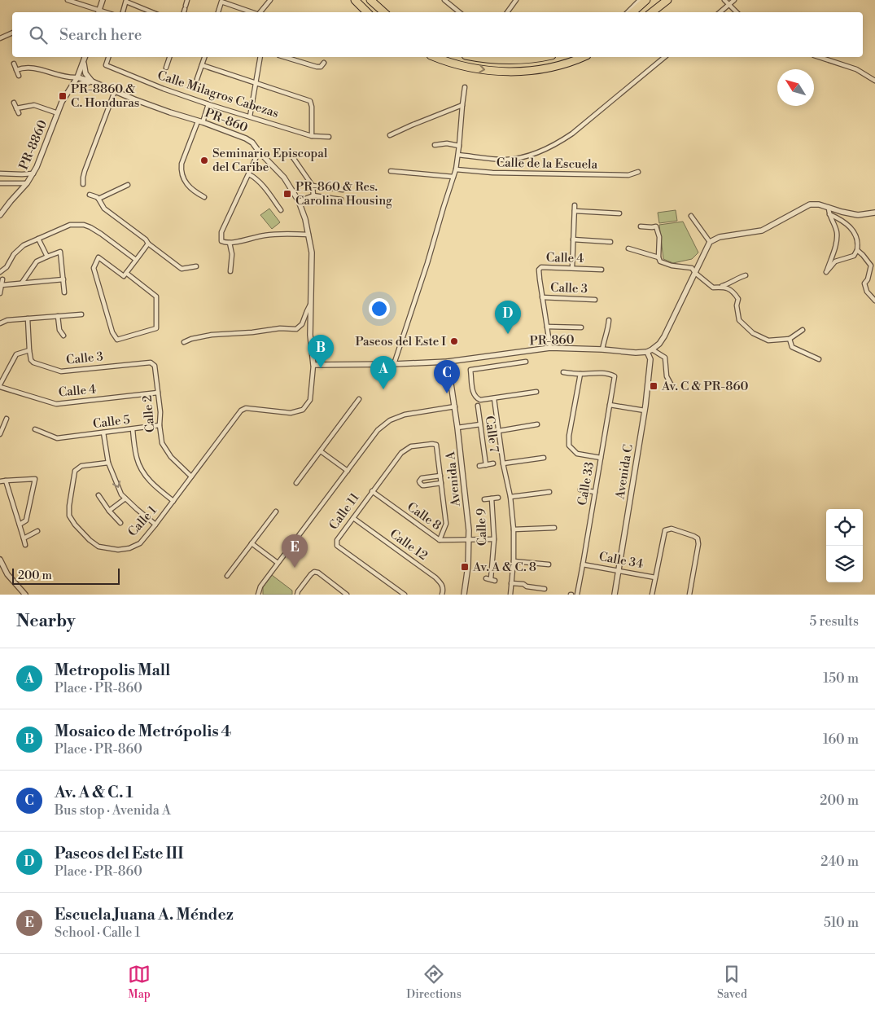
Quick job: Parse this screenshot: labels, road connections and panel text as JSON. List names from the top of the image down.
{
  "streets": {
    "street": [
      "Calle Milagros Cabezas",
      "PR-860",
      "PR-8860",
      "Calle de la Escuela",
      "Calle 4",
      "Calle 3",
      "Calle 2",
      "Calle 5",
      "Calle 7",
      "Avenida C",
      "Avenida A",
      "Calle 33",
      "Calle 11",
      "Calle 8",
      "Calle 1",
      "Calle 9",
      "Calle 12",
      "Calle 34"
    ]
  },
  "crossings": [
    ["PR-860", "PR-8860"],
    ["PR-860", "Avenida C"],
    ["PR-860", "Avenida A"],
    ["PR-860", "Calle 1"],
    ["Calle 4", "Calle 3"],
    ["Calle 4", "Calle 2"],
    ["Calle 3", "Calle 2"],
    ["Calle 2", "Calle 5"],
    ["Calle 2", "Calle 1"],
    ["Avenida C", "Calle 34"],
    ["Avenida A", "Calle 8"],
    ["Calle 33", "Calle 34"],
    ["Calle 11", "Calle 8"],
    ["Calle 11", "Calle 12"],
    ["Calle 8", "Calle 9"]
  ],
  "places": {
    "transit": [
      "PR-8860 & C. Honduras",
      "PR-860 & Res. Carolina Housing",
      "Av. C & PR-860",
      "Av. A & C. 8"
    ],
    "other": ["Seminario Episcopal del Caribe", "Paseos del Este I"]
  },
  "scale_bar": "200 m",
  "north": "top left",
  "page": {
    "search": "Search here",
    "pins": [
      "D",
      "B",
      "A",
      "C",
      "E"
    ],
    "scale": "200 m",
    "heading": ["Nearby", "5 results"],
    "list": [
      {
        "mark": "A",
        "name": "Metropolis Mall",
        "note": "Place · PR-860",
        "value": "150 m"
      },
      {
        "mark": "B",
        "name": "Mosaico de Metrópolis 4",
        "note": "Place · PR-860",
        "value": "160 m"
      },
      {
        "mark": "C",
        "name": "Av. A & C. 1",
        "note": "Bus stop · Avenida A",
        "value": "200 m"
      },
      {
        "mark": "D",
        "name": "Paseos del Este III",
        "note": "Place · PR-860",
        "value": "240 m"
      },
      {
        "mark": "E",
        "name": "Escuela Juana A. Méndez",
        "note": "School · Calle 1",
        "value": "510 m"
      }
    ],
    "nav": ["Map", "Directions", "Saved"]
  }
}
